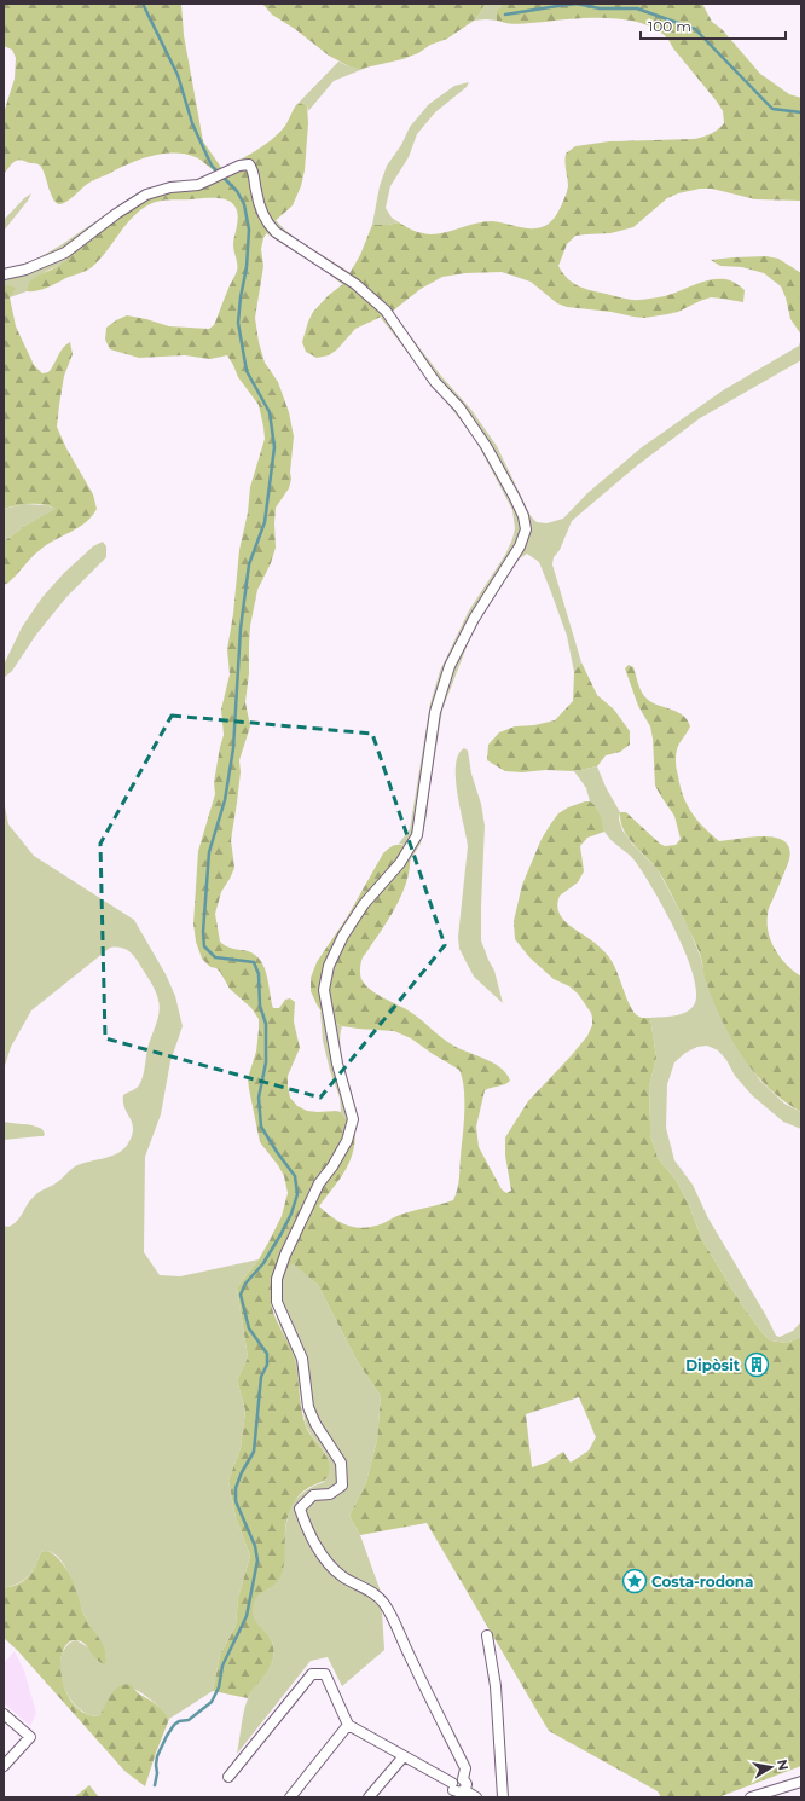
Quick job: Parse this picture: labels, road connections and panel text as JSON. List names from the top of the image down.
{
  "places": {
    "building": ["Dipòsit"],
    "place": ["Costa-rodona"]
  },
  "scale_bar": "100 m",
  "north": "right"
}
